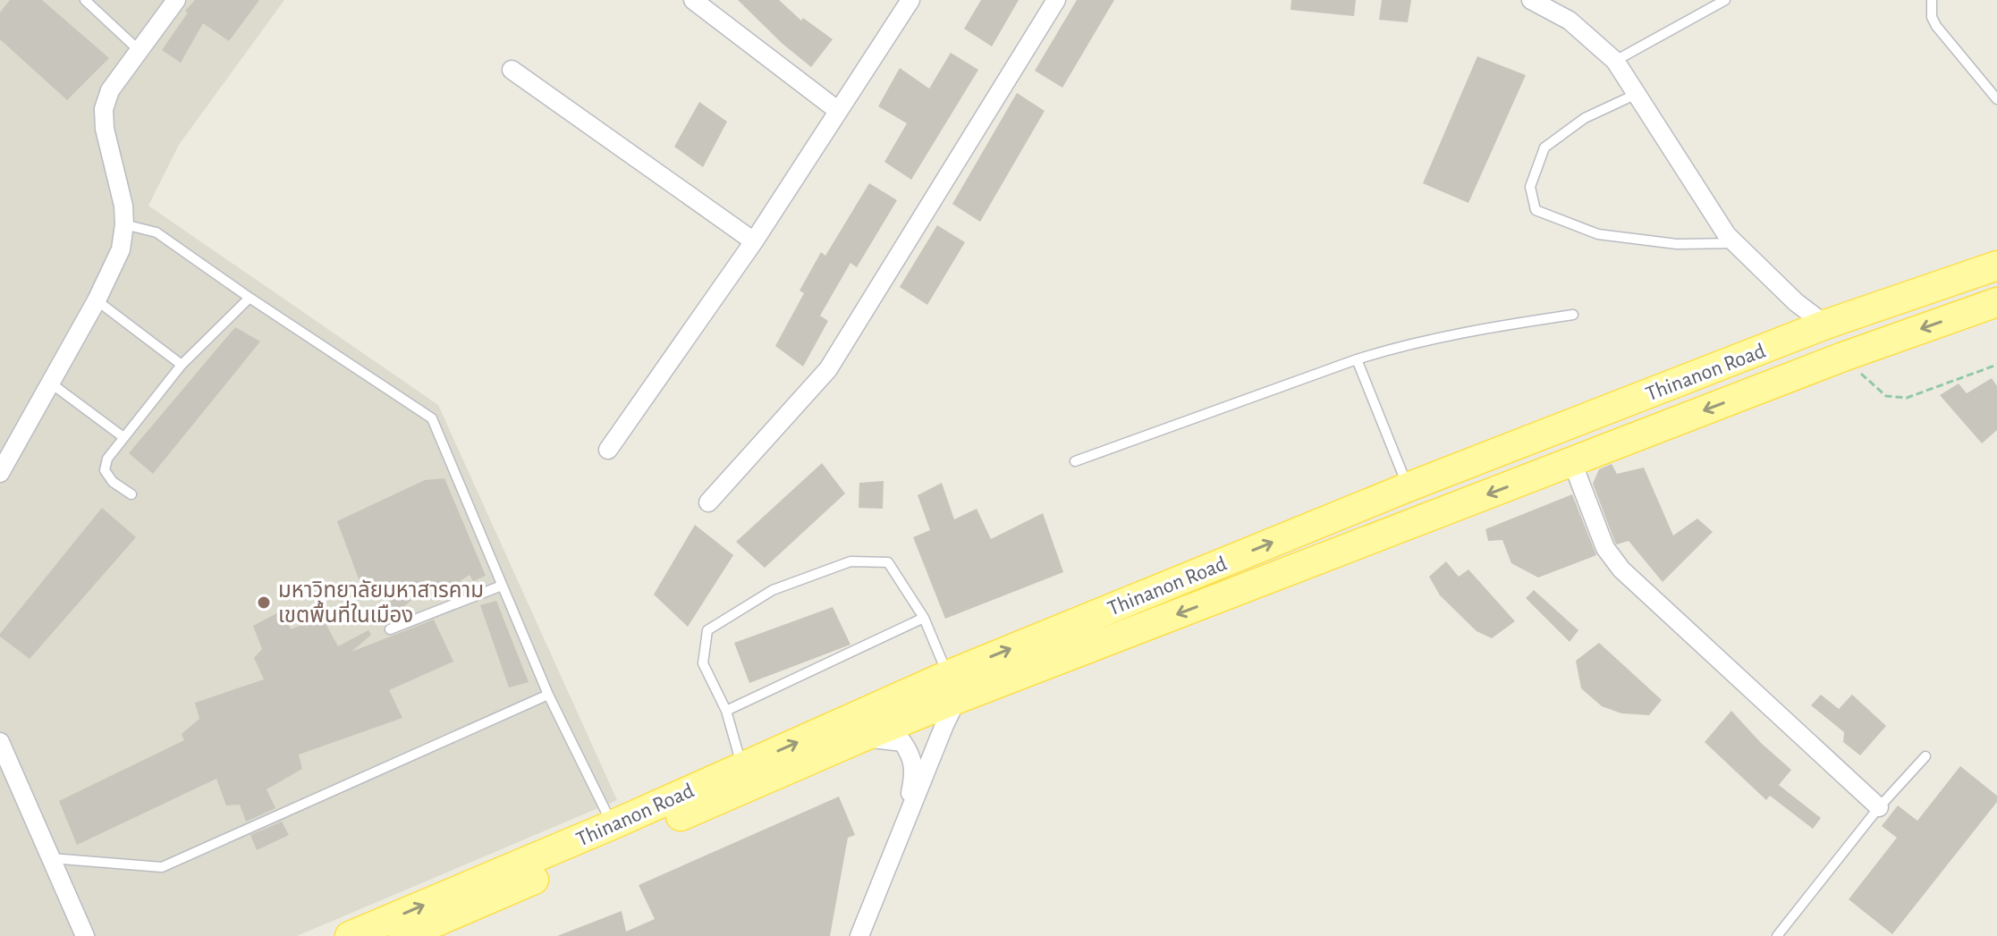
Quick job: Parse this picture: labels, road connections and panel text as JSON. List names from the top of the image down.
{
  "streets": {
    "main road": ["Thinanon Road"]
  },
  "places": ["มหาวิทยาลัยมหาสารคาม เขตพื้นที่ในเมือง"]
}
